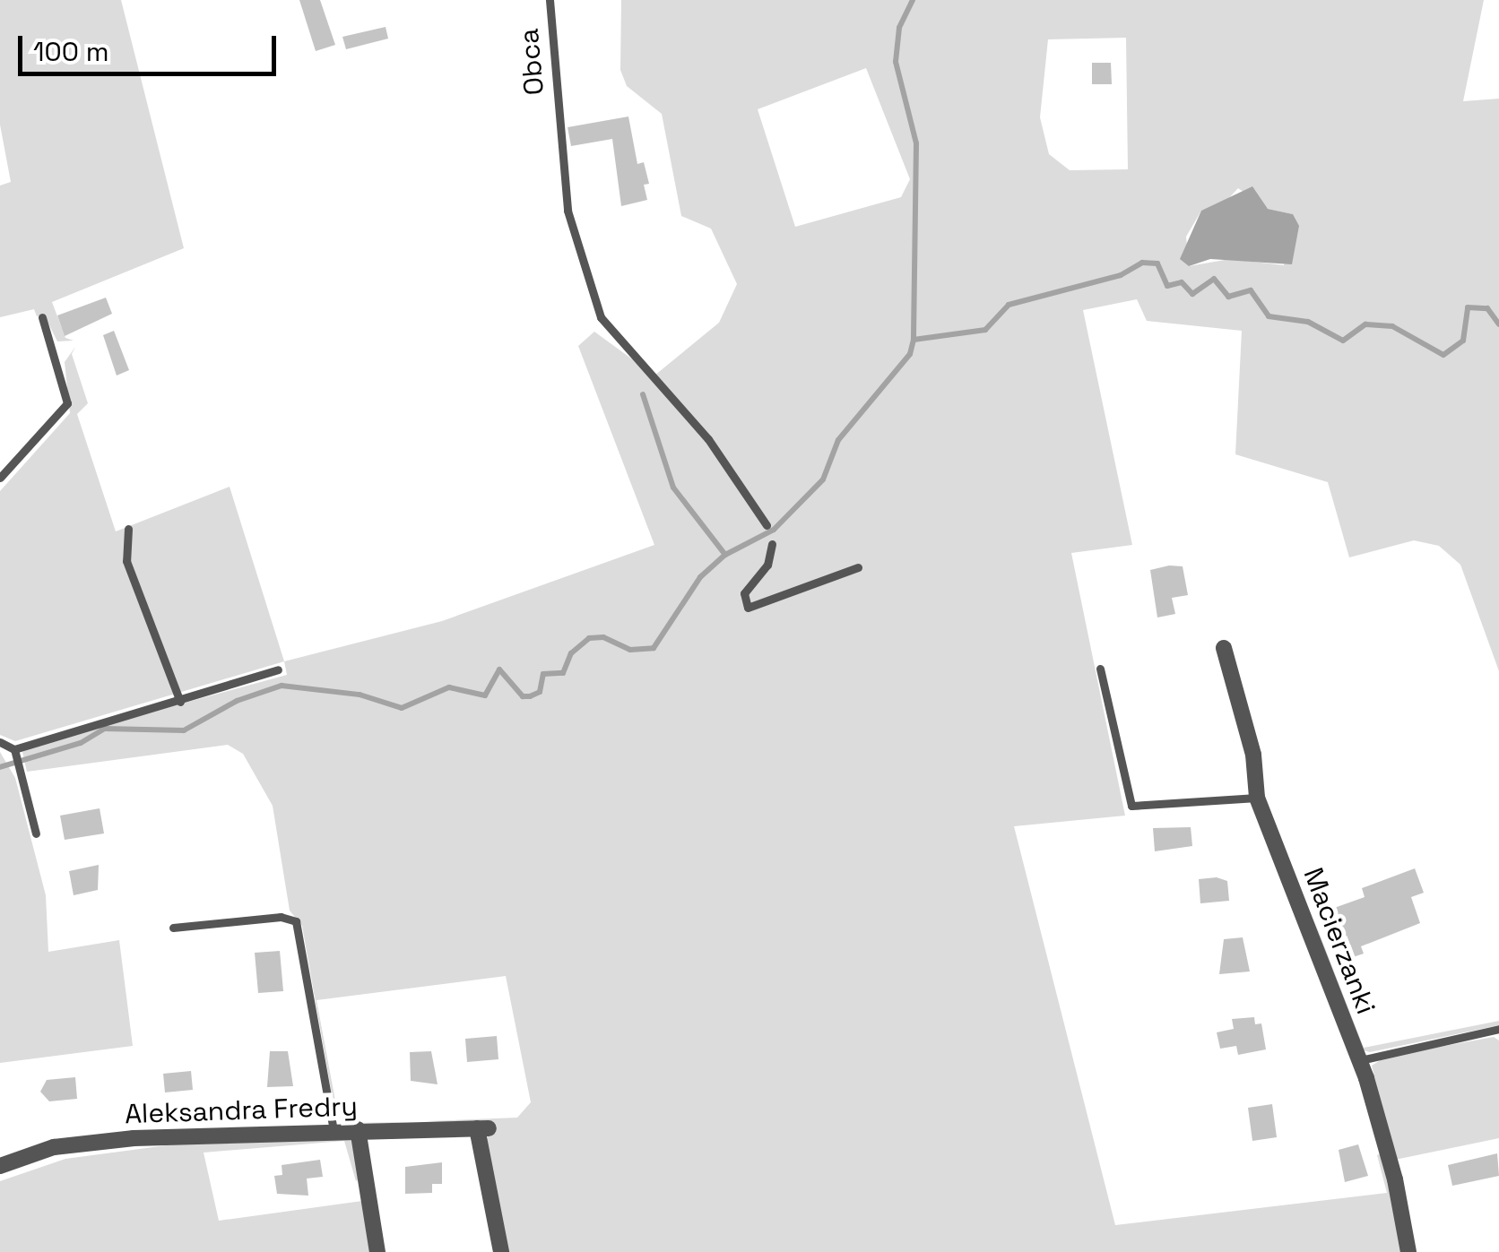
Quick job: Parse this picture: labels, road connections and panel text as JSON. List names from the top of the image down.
{
  "streets": {
    "street": ["Macierzanki", "Aleksandra Fredry"],
    "lane": ["Obca"]
  },
  "scale_bar": "100 m"
}
